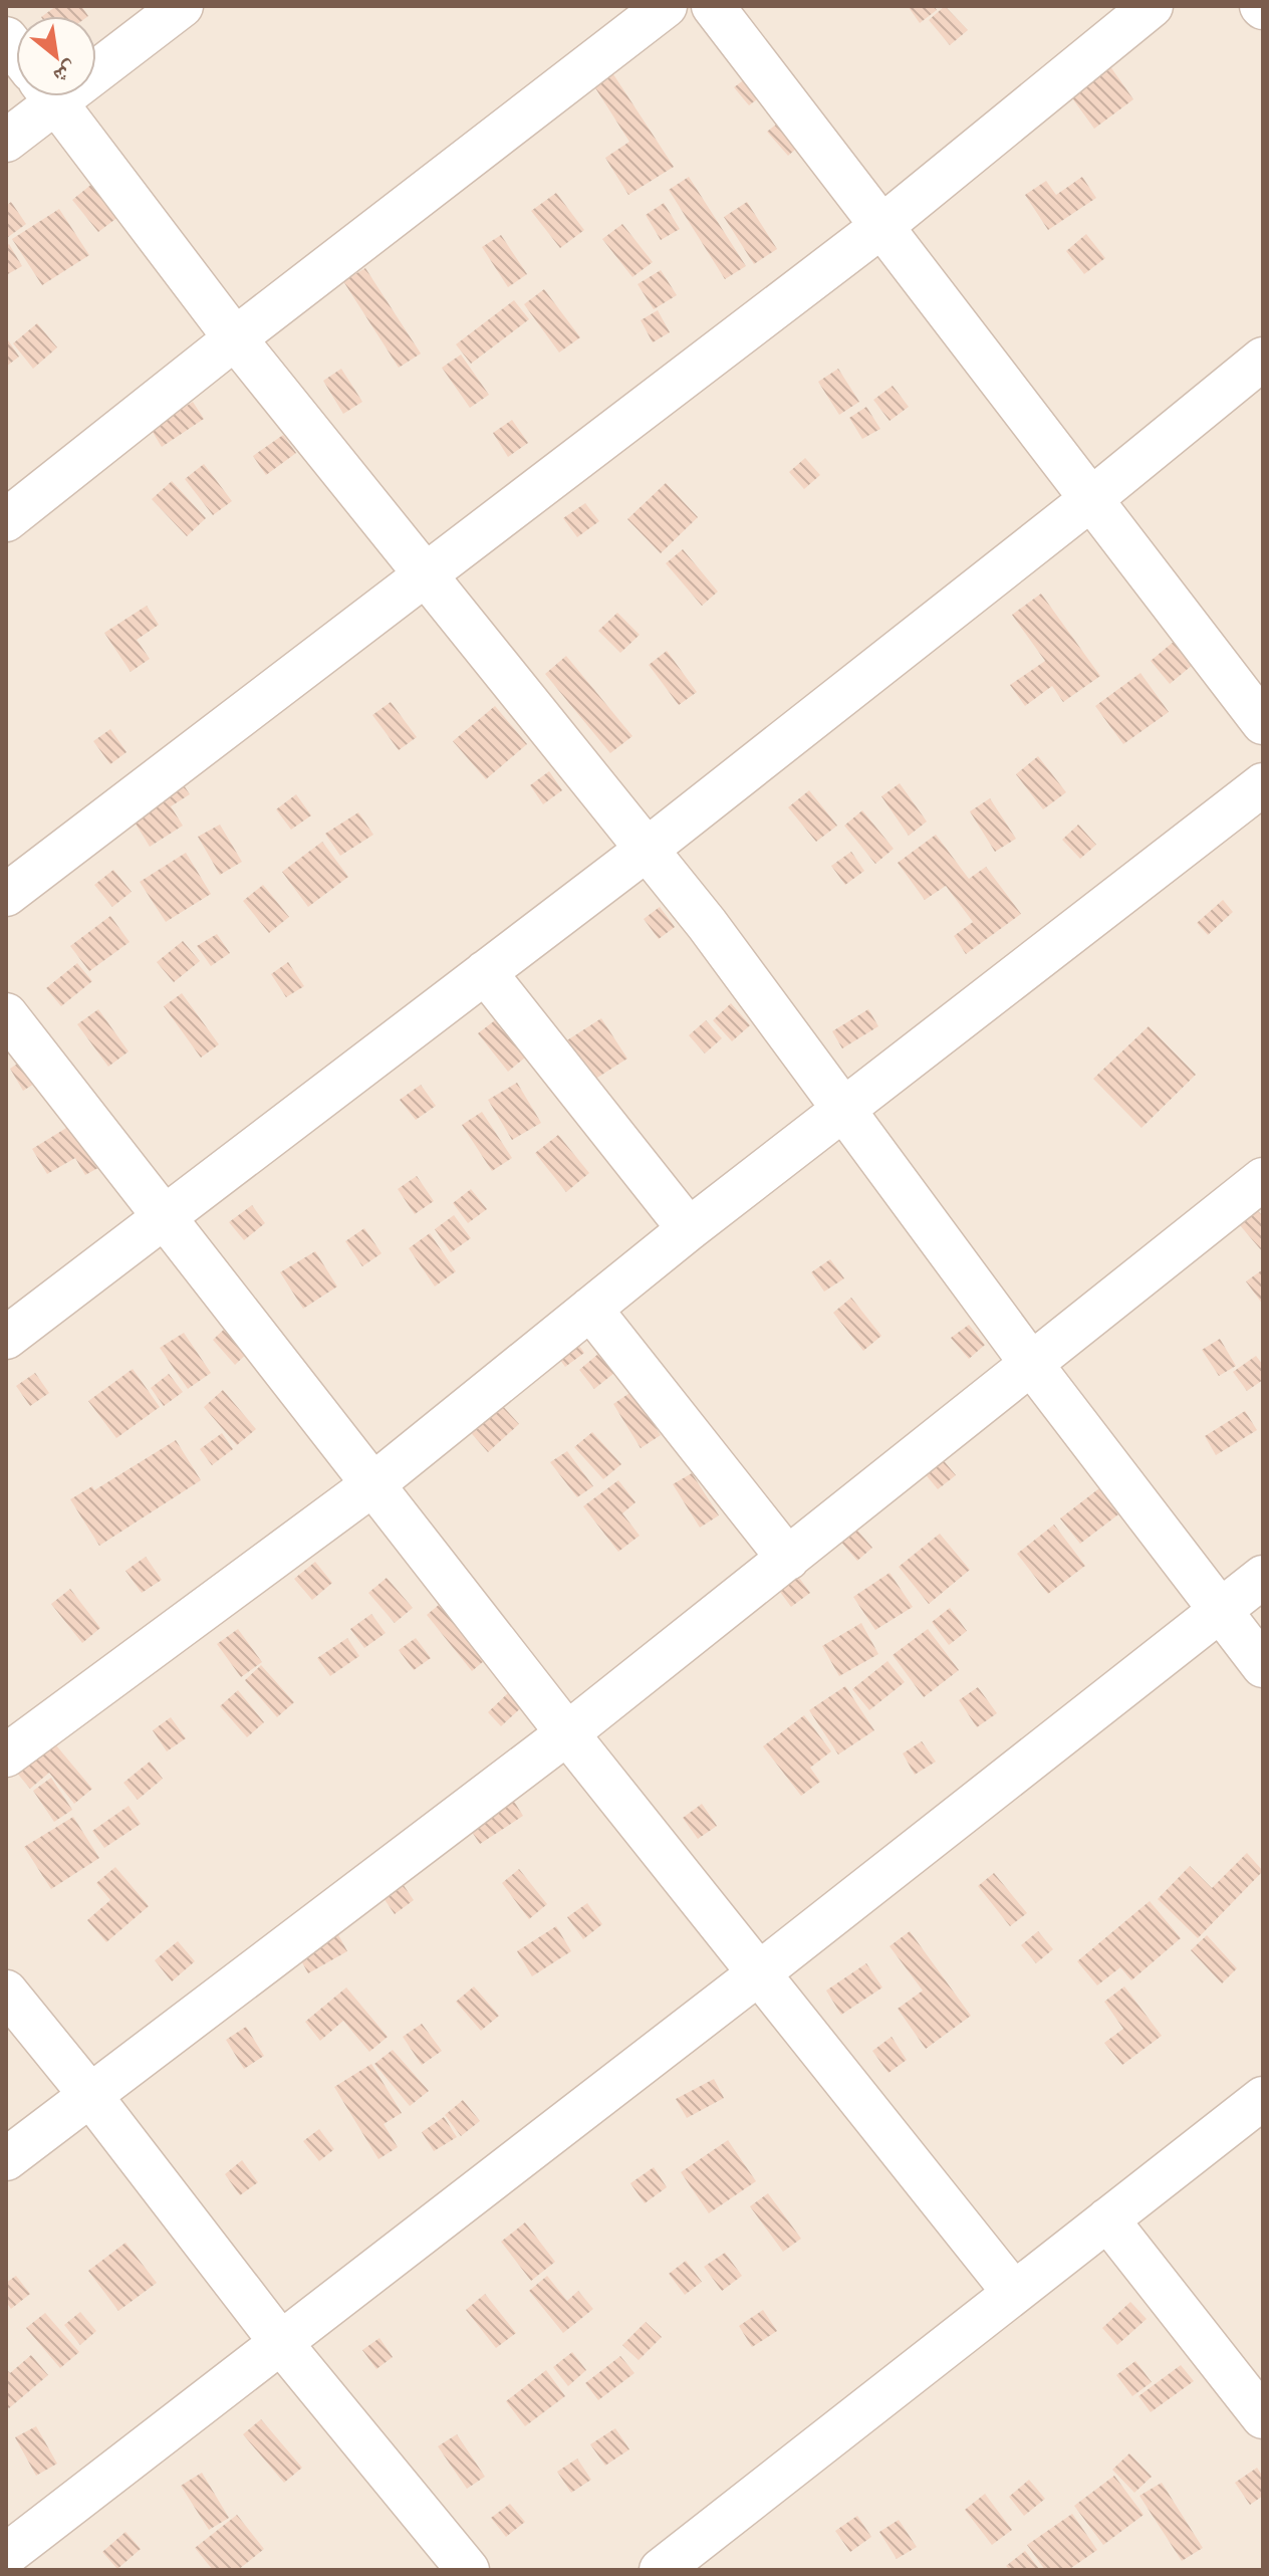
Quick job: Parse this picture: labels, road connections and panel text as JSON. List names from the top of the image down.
{
  "north": "bottom right"
}
